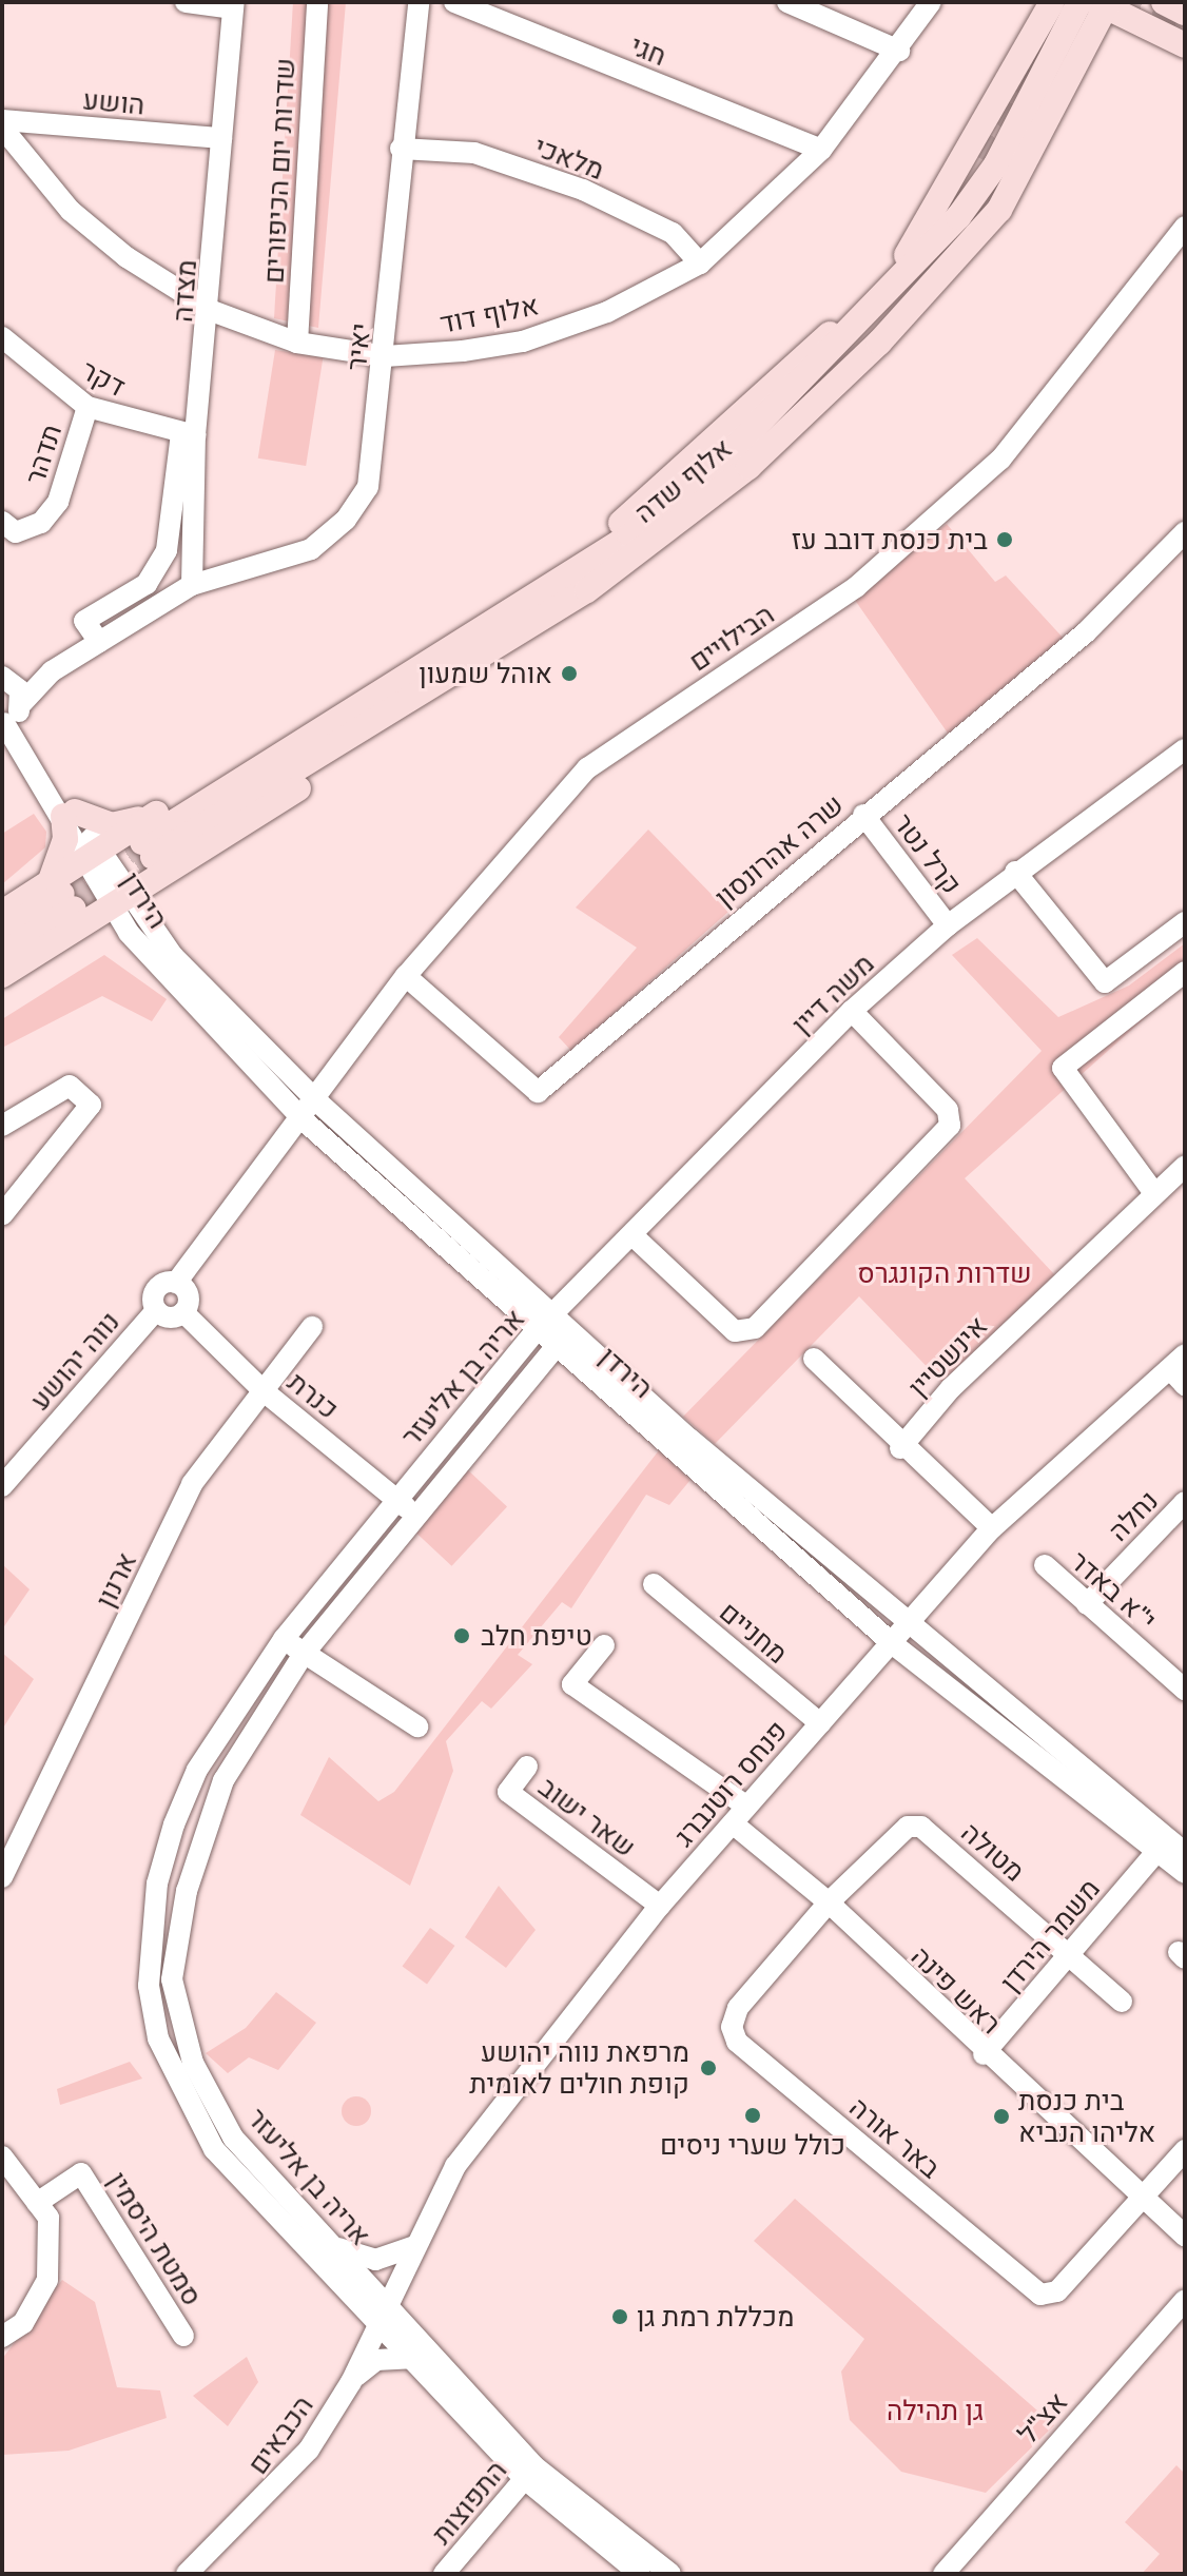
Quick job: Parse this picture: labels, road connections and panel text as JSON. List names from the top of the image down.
{
  "streets": {
    "main road": ["אלוף שדה"],
    "street": [
      "חגי",
      "הושע",
      "מלאכי",
      "שדרות יום הכיפורים",
      "מצדה",
      "אלוף דוד",
      "יאיר",
      "דקר",
      "תדהר",
      "הבילויים",
      "שרה אהרונסון",
      "קרל נטר",
      "הירדן",
      "משה דיין",
      "אינשטיין",
      "נווה יהושע",
      "אריה בן אליעזר",
      "כנרת",
      "נחלה",
      "ארנון",
      "י\"א באדר",
      "מחניים",
      "פנחס רוטנברג",
      "שאר ישוב",
      "מטולה",
      "משמר הירדן",
      "ראש פינה",
      "באר אורה",
      "סמטת היסמין",
      "אצ\"ל",
      "הכבאים",
      "התפוצות"
    ]
  },
  "crossings": [
    ["חגי", "אלוף דוד"],
    ["הושע", "מצדה"],
    ["מלאכי", "אלוף דוד"],
    ["מלאכי", "יאיר"],
    ["שדרות יום הכיפורים", "אלוף דוד"],
    ["מצדה", "אלוף דוד"],
    ["מצדה", "יאיר"],
    ["מצדה", "דקר"],
    ["אלוף דוד", "יאיר"],
    ["דקר", "תדהר"],
    ["הבילויים", "שרה אהרונסון"],
    ["הבילויים", "הירדן"],
    ["שרה אהרונסון", "קרל נטר"],
    ["קרל נטר", "משה דיין"],
    ["הירדן", "משה דיין"],
    ["הירדן", "אריה בן אליעזר"],
    ["הירדן", "פנחס רוטנברג"],
    ["הירדן", "משמר הירדן"],
    ["משה דיין", "אריה בן אליעזר"],
    ["נווה יהושע", "כנרת"],
    ["אריה בן אליעזר", "כנרת"],
    ["אריה בן אליעזר", "פנחס רוטנברג"],
    ["אריה בן אליעזר", "הכבאים"],
    ["אריה בן אליעזר", "התפוצות"],
    ["כנרת", "ארנון"],
    ["נחלה", "י\"א באדר"],
    ["מחניים", "פנחס רוטנברג"],
    ["פנחס רוטנברג", "שאר ישוב"],
    ["פנחס רוטנברג", "ראש פינה"],
    ["פנחס רוטנברג", "הכבאים"],
    ["מטולה", "משמר הירדן"],
    ["מטולה", "ראש פינה"],
    ["מטולה", "באר אורה"],
    ["משמר הירדן", "ראש פינה"],
    ["ראש פינה", "באר אורה"]
  ],
  "parks": ["שדרות הקונגרס", "גן תהילה"],
  "places": [
    "בית כנסת דובב עז",
    "אוהל שמעון",
    "טיפת חלב",
    "מרפאת נווה יהושע קופת חולים לאומית",
    "כולל שערי ניסים",
    "בית כנסת אליהו הנביא",
    "מכללת רמת גן"
  ]
}
